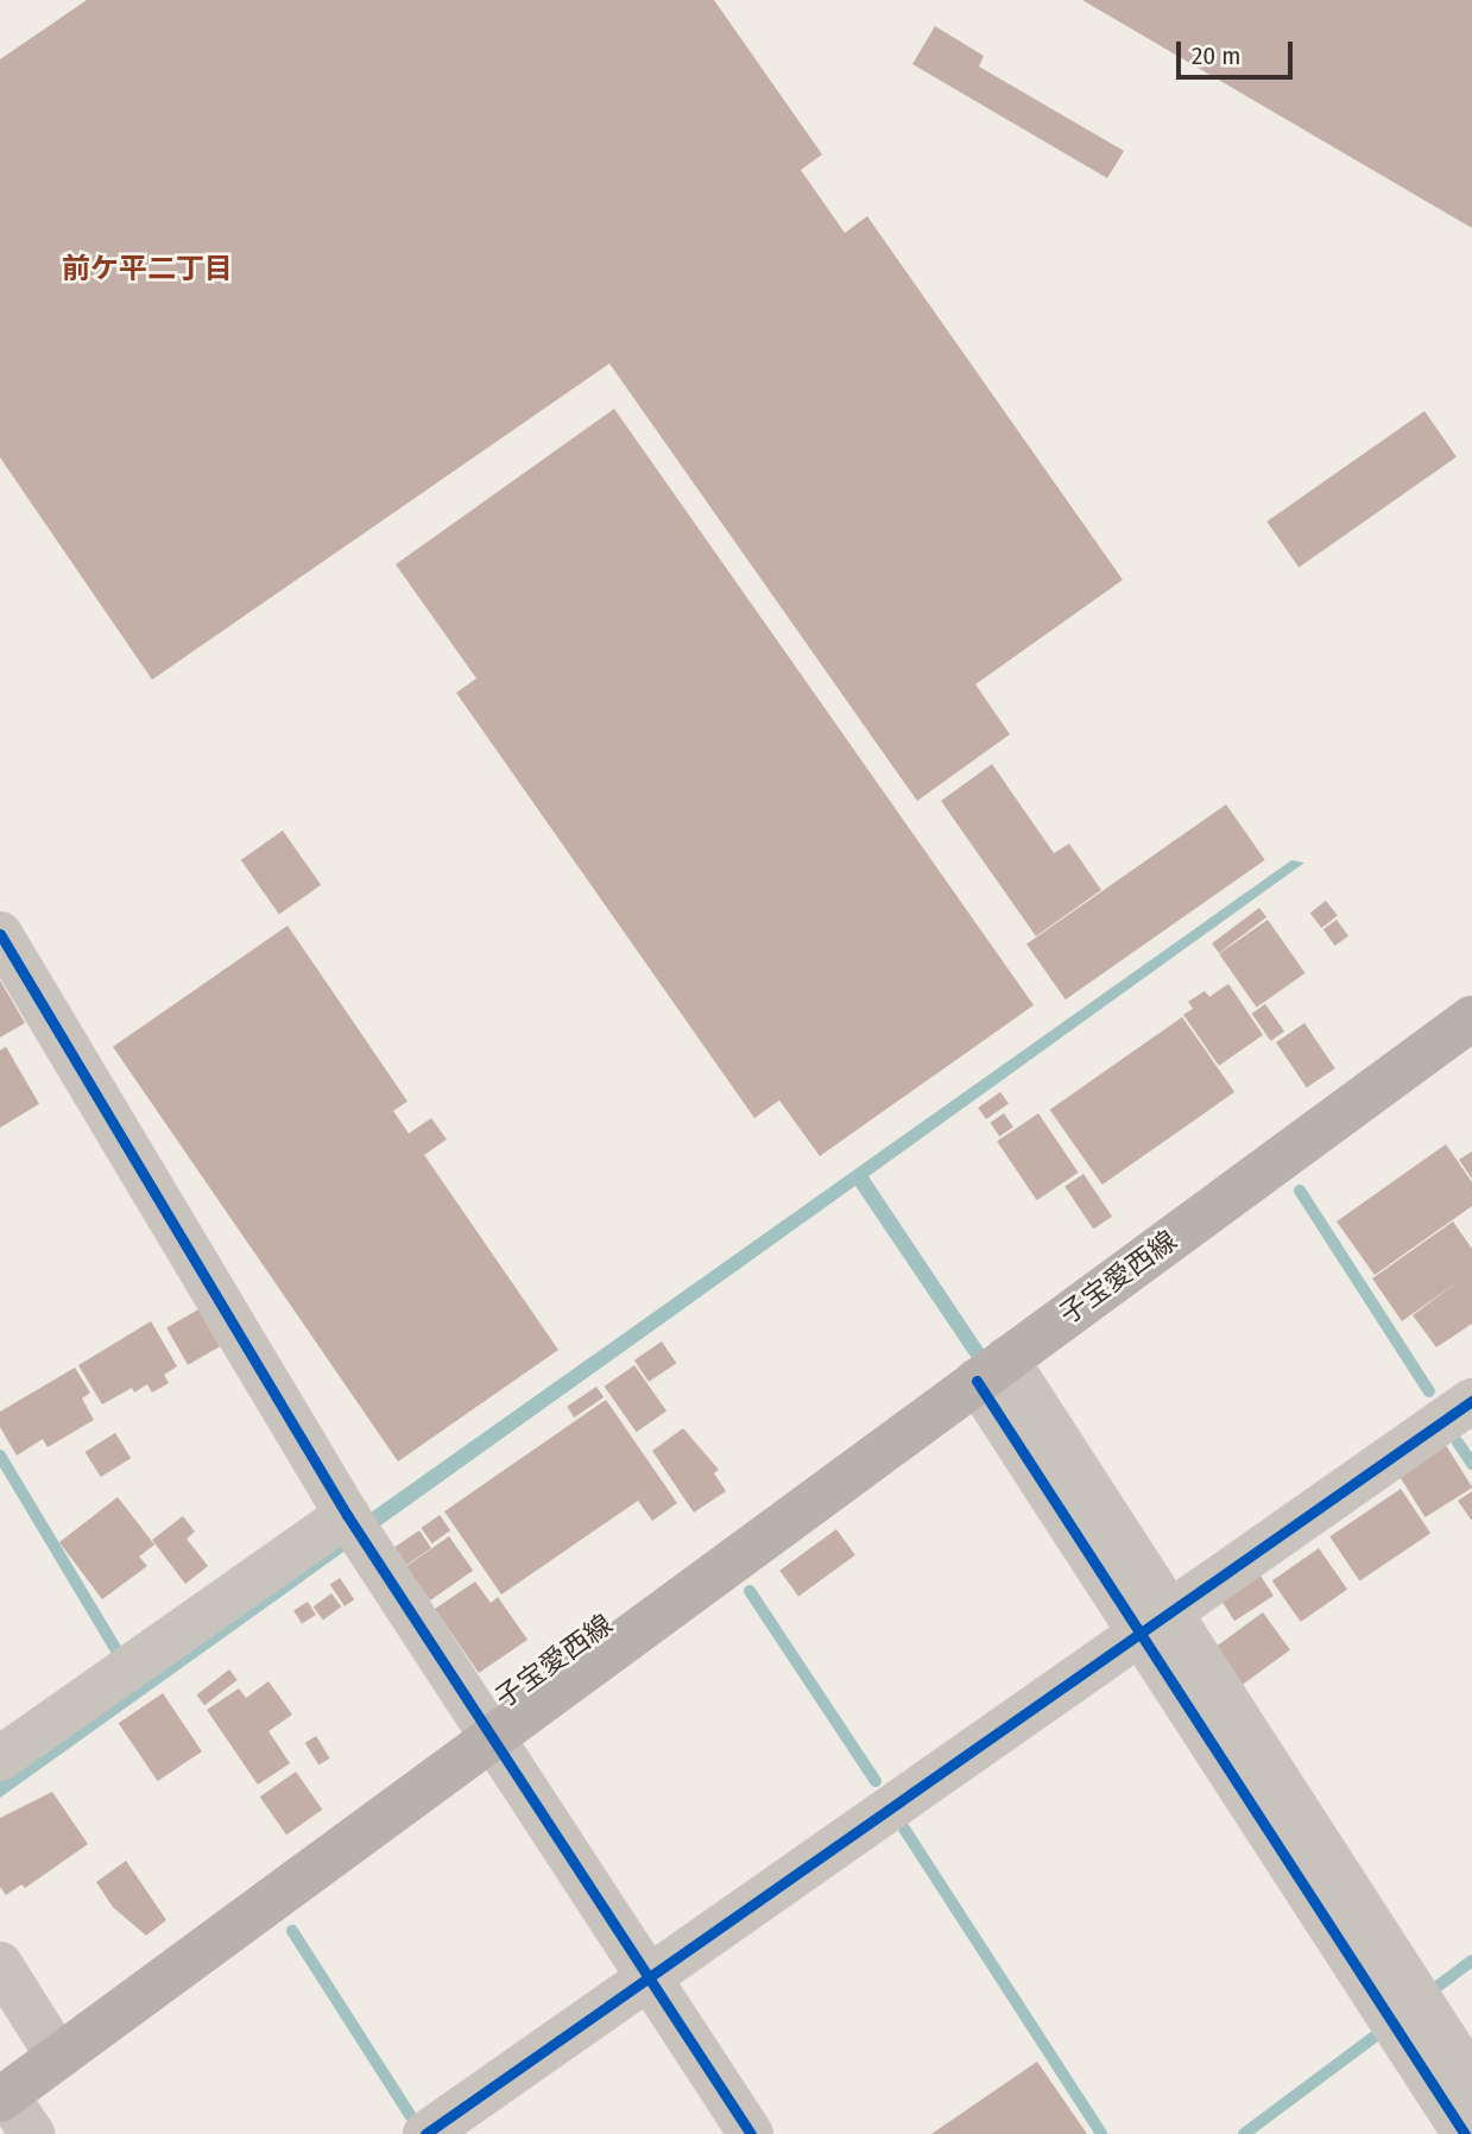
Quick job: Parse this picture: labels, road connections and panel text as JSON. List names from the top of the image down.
{
  "streets": {
    "main road": ["子宝愛西線"]
  },
  "districts": ["前ケ平二丁目"],
  "scale_bar": "20 m"
}
